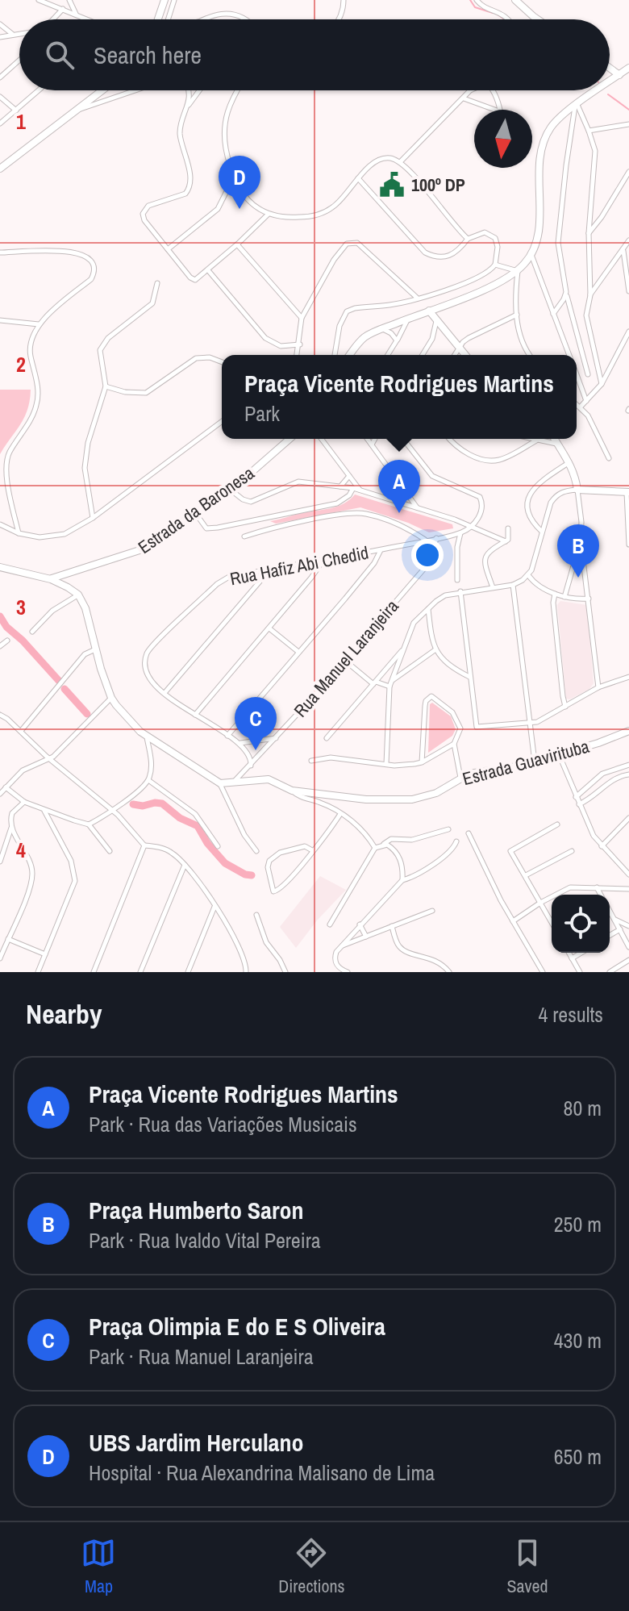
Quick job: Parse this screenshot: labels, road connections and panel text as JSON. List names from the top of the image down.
{
  "streets": {
    "street": [
      "Estrada da Baronesa",
      "Rua Hafiz Abi Chedid",
      "Rua Manuel Laranjeira",
      "Estrada Guavirituba"
    ]
  },
  "crossings": [
    ["Rua Hafiz Abi Chedid", "Rua Manuel Laranjeira"],
    ["Rua Manuel Laranjeira", "Estrada Guavirituba"]
  ],
  "places": {
    "public building": ["100º DP"]
  },
  "north": "bottom",
  "page": {
    "search": "Search here",
    "pins": [
      "D",
      "A",
      "B",
      "C"
    ],
    "popup": ["Praça Vicente Rodrigues Martins", "Park"],
    "heading": ["Nearby", "4 results"],
    "list": [
      {
        "mark": "A",
        "name": "Praça Vicente Rodrigues Martins",
        "note": "Park · Rua das Variações Musicais",
        "value": "80 m"
      },
      {
        "mark": "B",
        "name": "Praça Humberto Saron",
        "note": "Park · Rua Ivaldo Vital Pereira",
        "value": "250 m"
      },
      {
        "mark": "C",
        "name": "Praça Olimpia E do E S Oliveira",
        "note": "Park · Rua Manuel Laranjeira",
        "value": "430 m"
      },
      {
        "mark": "D",
        "name": "UBS Jardim Herculano",
        "note": "Hospital · Rua Alexandrina Malisano de Lima",
        "value": "650 m"
      }
    ],
    "nav": ["Map", "Directions", "Saved"]
  },
  "grid": {
    "rows": [
      "1",
      "2",
      "3",
      "4"
    ]
  }
}
